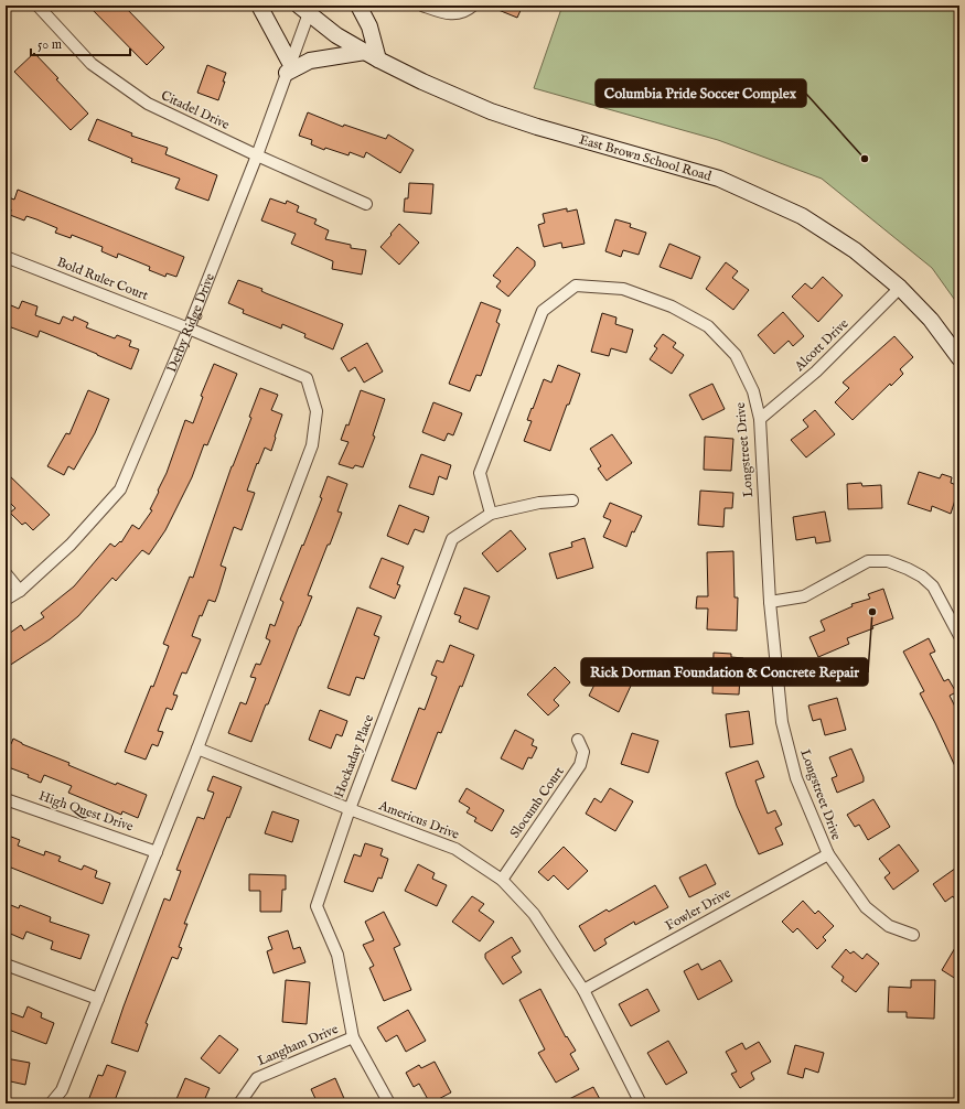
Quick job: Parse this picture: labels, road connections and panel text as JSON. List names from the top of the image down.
{
  "streets": {
    "main road": ["East Brown School Road"],
    "street": [
      "Citadel Drive",
      "Bold Ruler Court",
      "Derby Ridge Drive",
      "Alcott Drive",
      "Longstreet Drive",
      "Hockaday Place",
      "Slocumb Court",
      "High Quest Drive",
      "Americus Drive",
      "Fowler Drive",
      "Langham Drive"
    ]
  },
  "crossings": [
    ["Citadel Drive", "Derby Ridge Drive"],
    ["East Brown School Road", "Derby Ridge Drive"],
    ["East Brown School Road", "Alcott Drive"],
    ["Bold Ruler Court", "Derby Ridge Drive"],
    ["Bold Ruler Court", "Americus Drive"],
    ["Alcott Drive", "Longstreet Drive"],
    ["Longstreet Drive", "Hockaday Place"],
    ["Longstreet Drive", "Fowler Drive"],
    ["Hockaday Place", "Americus Drive"],
    ["Hockaday Place", "Langham Drive"],
    ["Slocumb Court", "Americus Drive"],
    ["Americus Drive", "Fowler Drive"]
  ],
  "places": ["Columbia Pride Soccer Complex", "Rick Dorman Foundation & Concrete Repair"],
  "scale_bar": "50 m"
}
